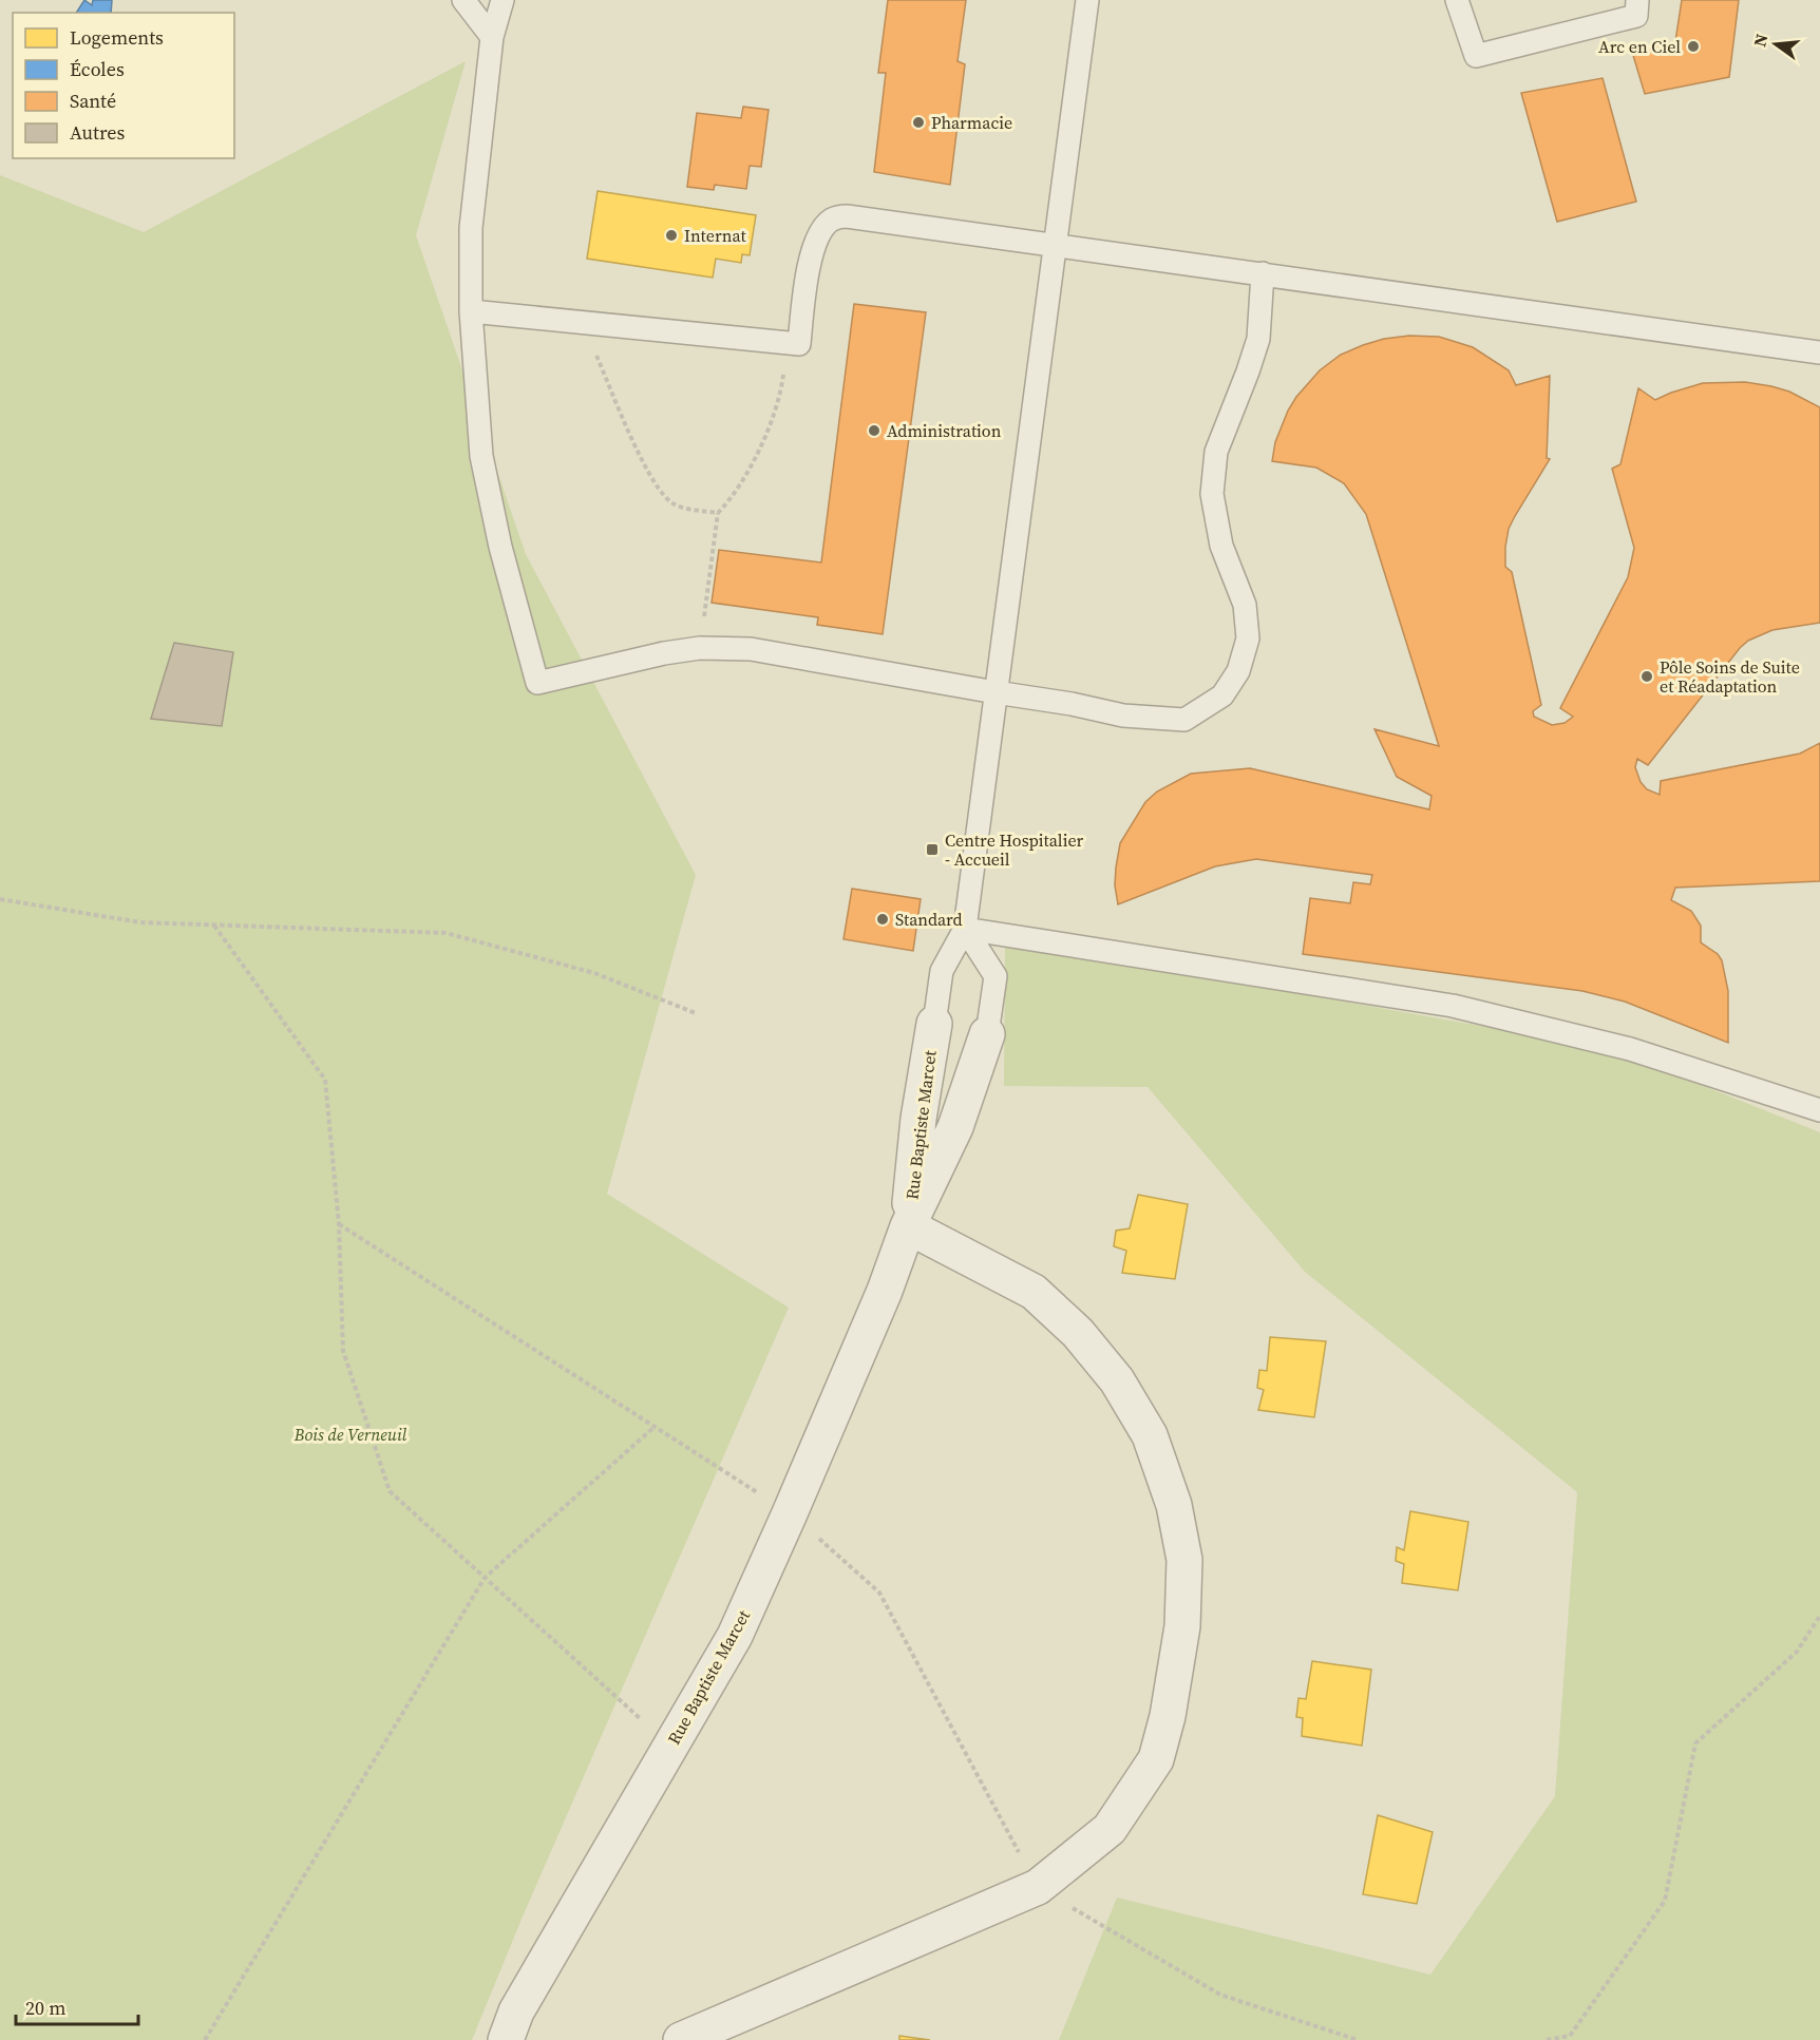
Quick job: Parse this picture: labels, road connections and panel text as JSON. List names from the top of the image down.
{
  "streets": {
    "street": ["Rue Baptiste Marcet"]
  },
  "parks": ["Bois de Verneuil"],
  "places": {
    "other": [
      "Arc en Ciel",
      "Pharmacie",
      "Internat",
      "Administration",
      "Pôle Soins de Suite et Réadaptation",
      "Standard"
    ],
    "transit": ["Centre Hospitalier - Accueil"]
  },
  "legend": [
    "Logements",
    "Écoles",
    "Santé",
    "Autres"
  ],
  "scale_bar": "20 m",
  "north": "left"
}
